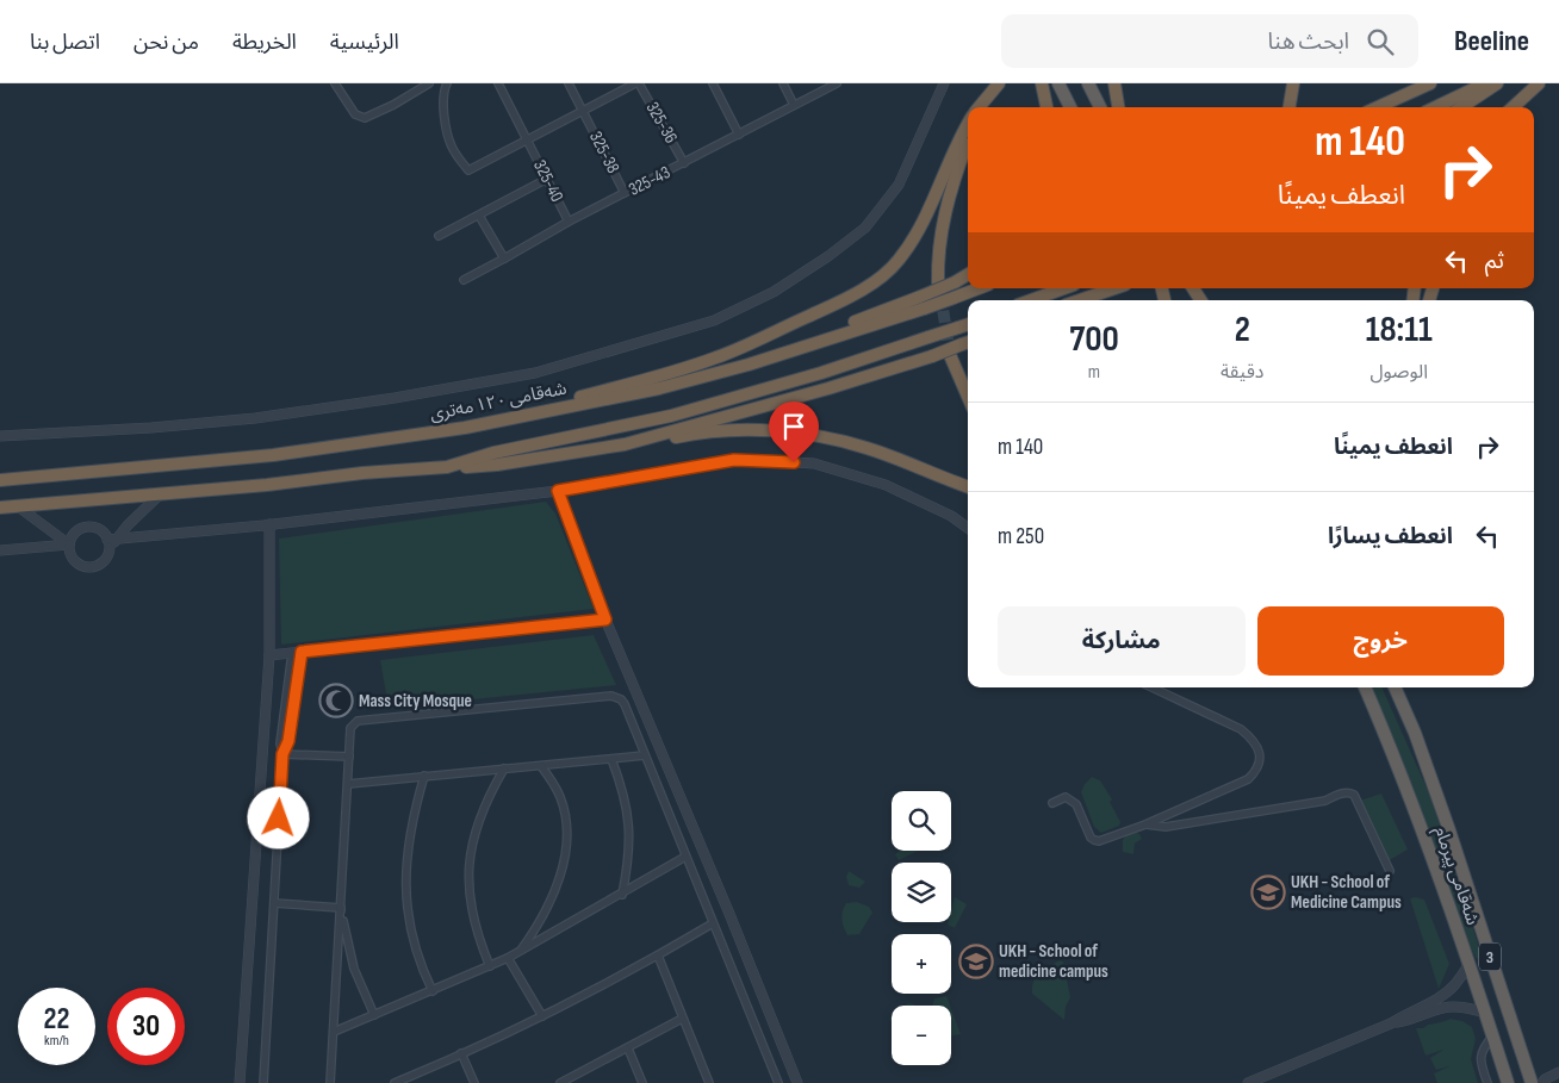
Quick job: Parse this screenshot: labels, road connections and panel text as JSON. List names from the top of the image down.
{
  "streets": {
    "highway": ["شەقامی ١٢٠ مەتری", "شەقامی پیرمام", "3"],
    "street": [
      "325-36",
      "325-38",
      "325-40",
      "325-43"
    ]
  },
  "crossings": [
    ["325-36", "325-43"],
    ["325-38", "325-43"],
    ["325-40", "325-43"]
  ],
  "places": {
    "mosque": ["Mass City Mosque"],
    "school or university": ["UKH - School of Medicine Campus", "UKH - School of medicine campus"]
  },
  "page": {
    "header": "Beeline",
    "search": "ابحث هنا",
    "nav": [
      "الرئيسية",
      "الخريطة",
      "من نحن",
      "اتصل بنا"
    ],
    "turn": ["140 m", "انعطف يمينًا"],
    "then": "ثم",
    "eta": [
      "18:11",
      "الوصول",
      "2",
      "دقيقة",
      "700",
      "m"
    ],
    "list": [
      {
        "name": "انعطف يمينًا",
        "value": "140 m"
      },
      {
        "name": "انعطف يسارًا",
        "value": "250 m"
      }
    ],
    "buttons": ["خروج", "مشاركة"],
    "map_buttons": ["+", "−"],
    "speed": "22 km/h",
    "limit": "30"
  }
}
